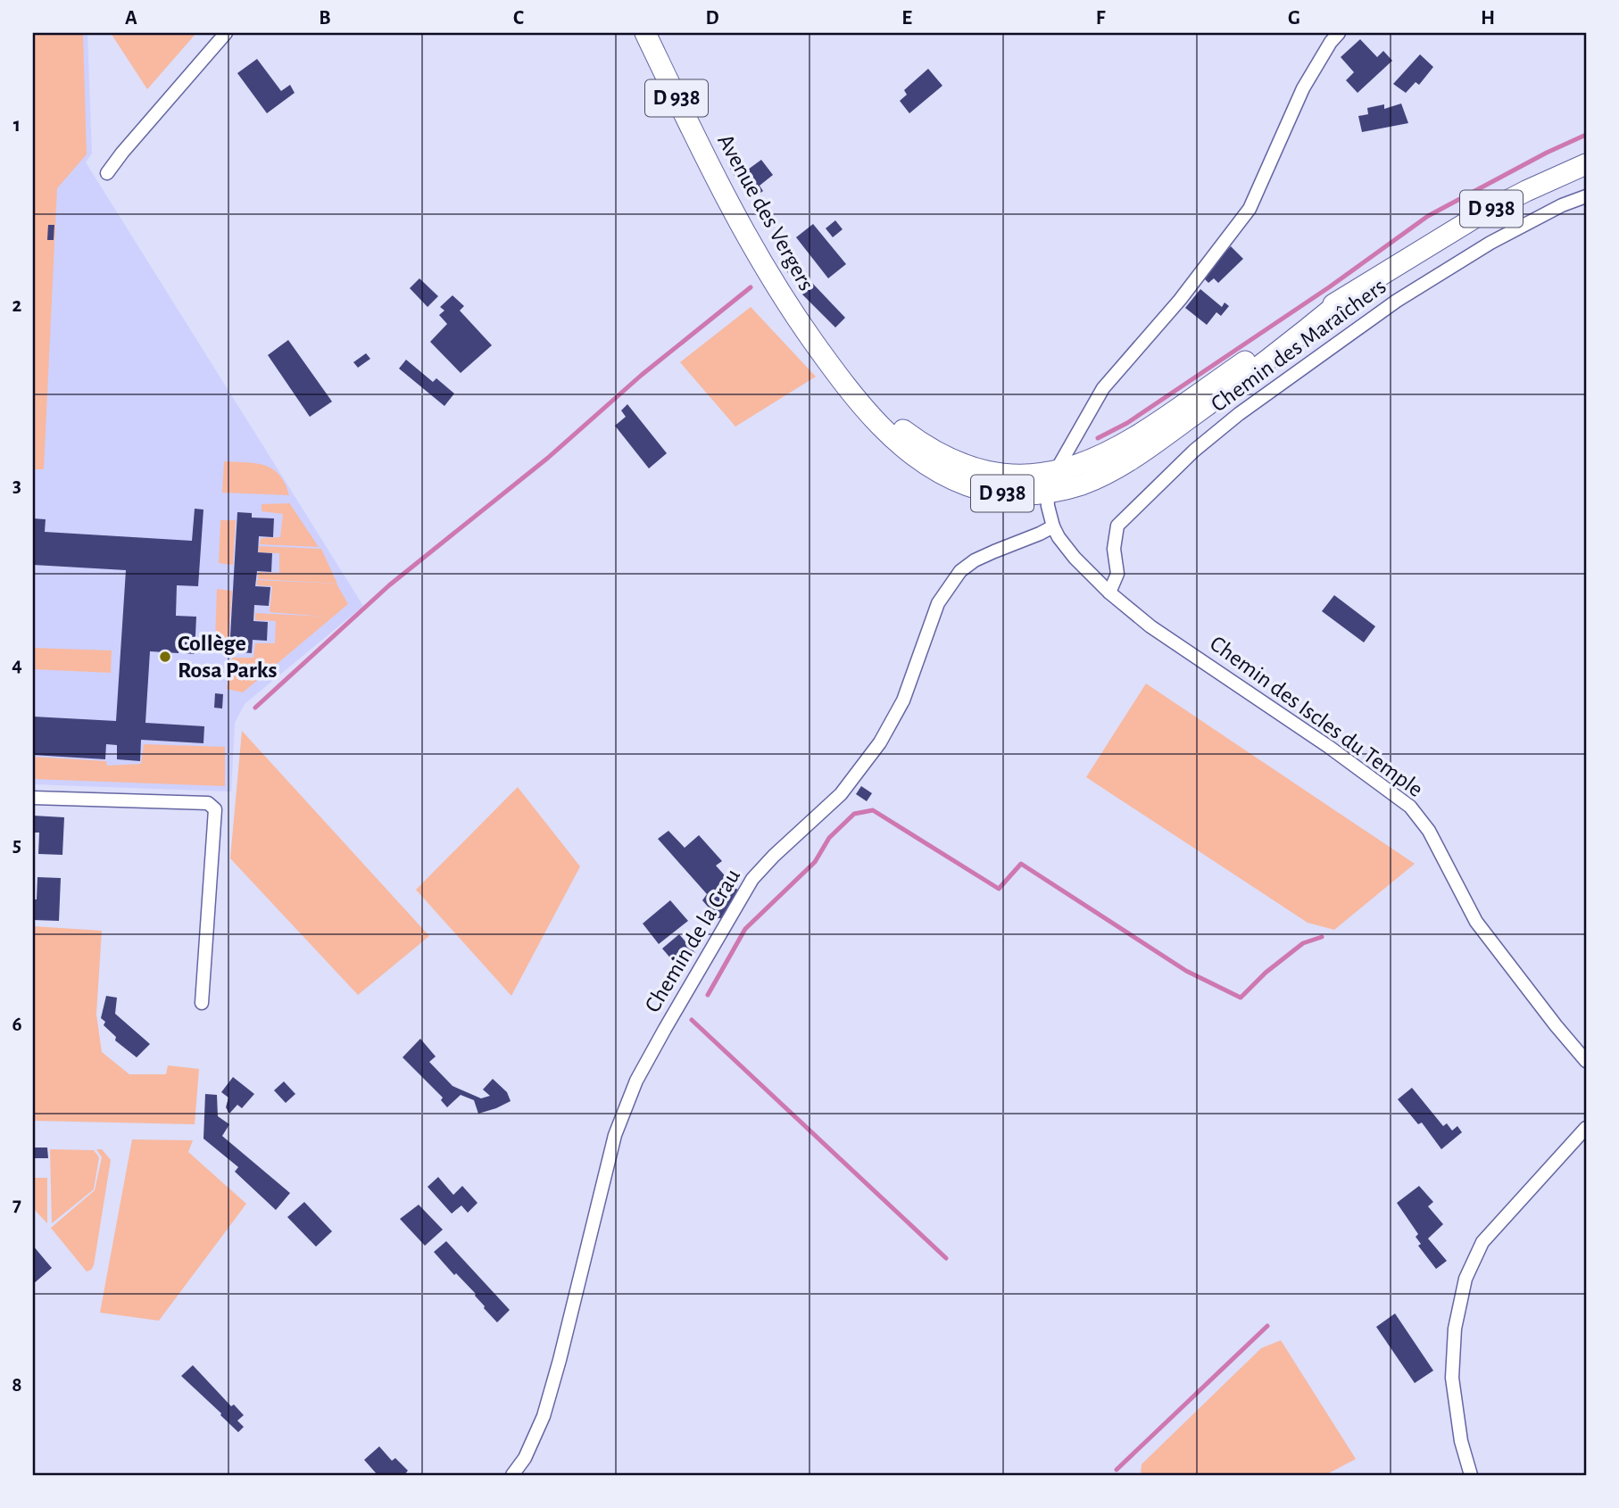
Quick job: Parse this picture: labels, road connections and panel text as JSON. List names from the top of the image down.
{
  "streets": {
    "main road": ["D 938", "Avenue des Vergers"],
    "street": ["Chemin des Maraîchers", "Chemin des Iscles du Temple", "Chemin de la Crau"]
  },
  "crossings": [
    ["D 938", "Avenue des Vergers"],
    ["D 938", "Chemin des Iscles du Temple"],
    ["Chemin des Maraîchers", "Chemin des Iscles du Temple"],
    ["Chemin des Iscles du Temple", "Chemin de la Crau"]
  ],
  "places": ["Collège Rosa Parks"],
  "grid": {
    "columns": [
      "A",
      "B",
      "C",
      "D",
      "E",
      "F",
      "G",
      "H"
    ],
    "rows": [
      "1",
      "2",
      "3",
      "4",
      "5",
      "6",
      "7",
      "8"
    ]
  }
}
